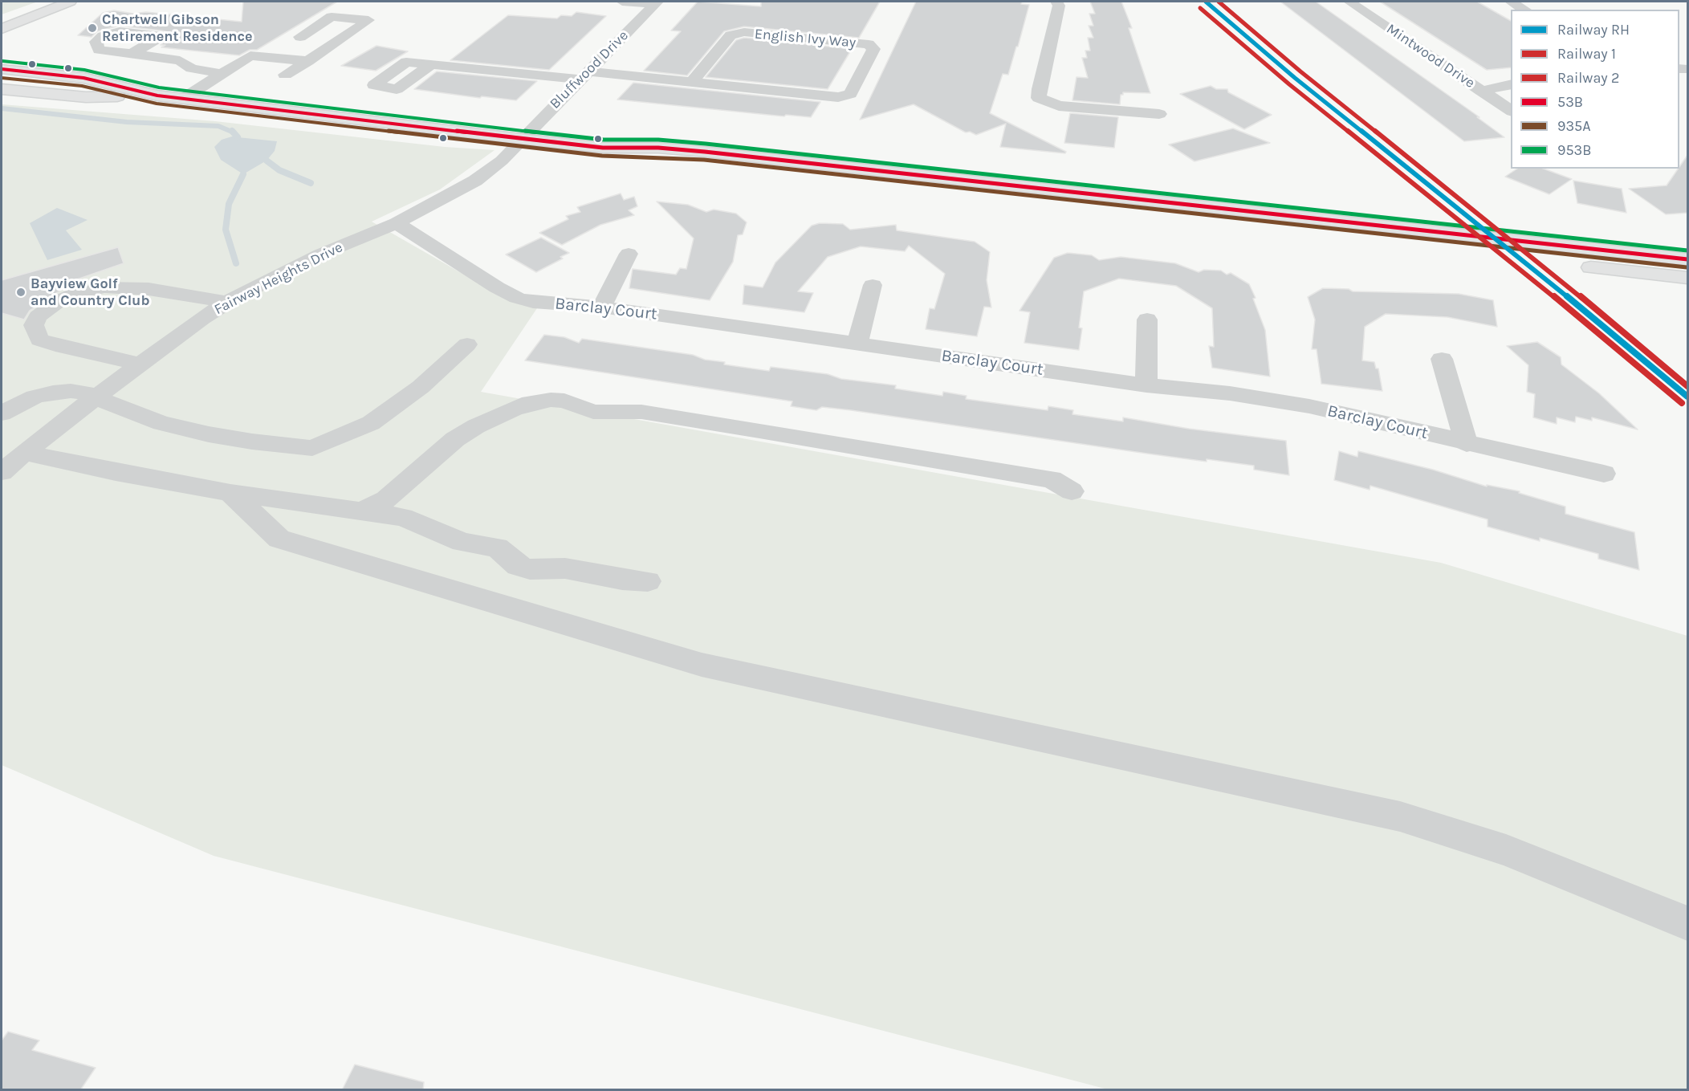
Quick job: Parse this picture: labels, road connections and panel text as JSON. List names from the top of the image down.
{
  "streets": {
    "street": [
      "English Ivy Way",
      "Mintwood Drive",
      "Bluffwood Drive",
      "Fairway Heights Drive",
      "Barclay Court"
    ]
  },
  "crossings": [
    ["English Ivy Way", "Bluffwood Drive"],
    ["Bluffwood Drive", "Fairway Heights Drive"],
    ["Fairway Heights Drive", "Barclay Court"]
  ],
  "places": ["Chartwell Gibson Retirement Residence", "Bayview Golf and Country Club"],
  "lines": [
    "rail line RH",
    "rail line 2",
    "rail line 1",
    "transit line 953B",
    "transit line 53B",
    "transit line 935A"
  ],
  "legend": [
    "Railway RH",
    "Railway 1",
    "Railway 2",
    "53B",
    "935A",
    "953B"
  ]
}
